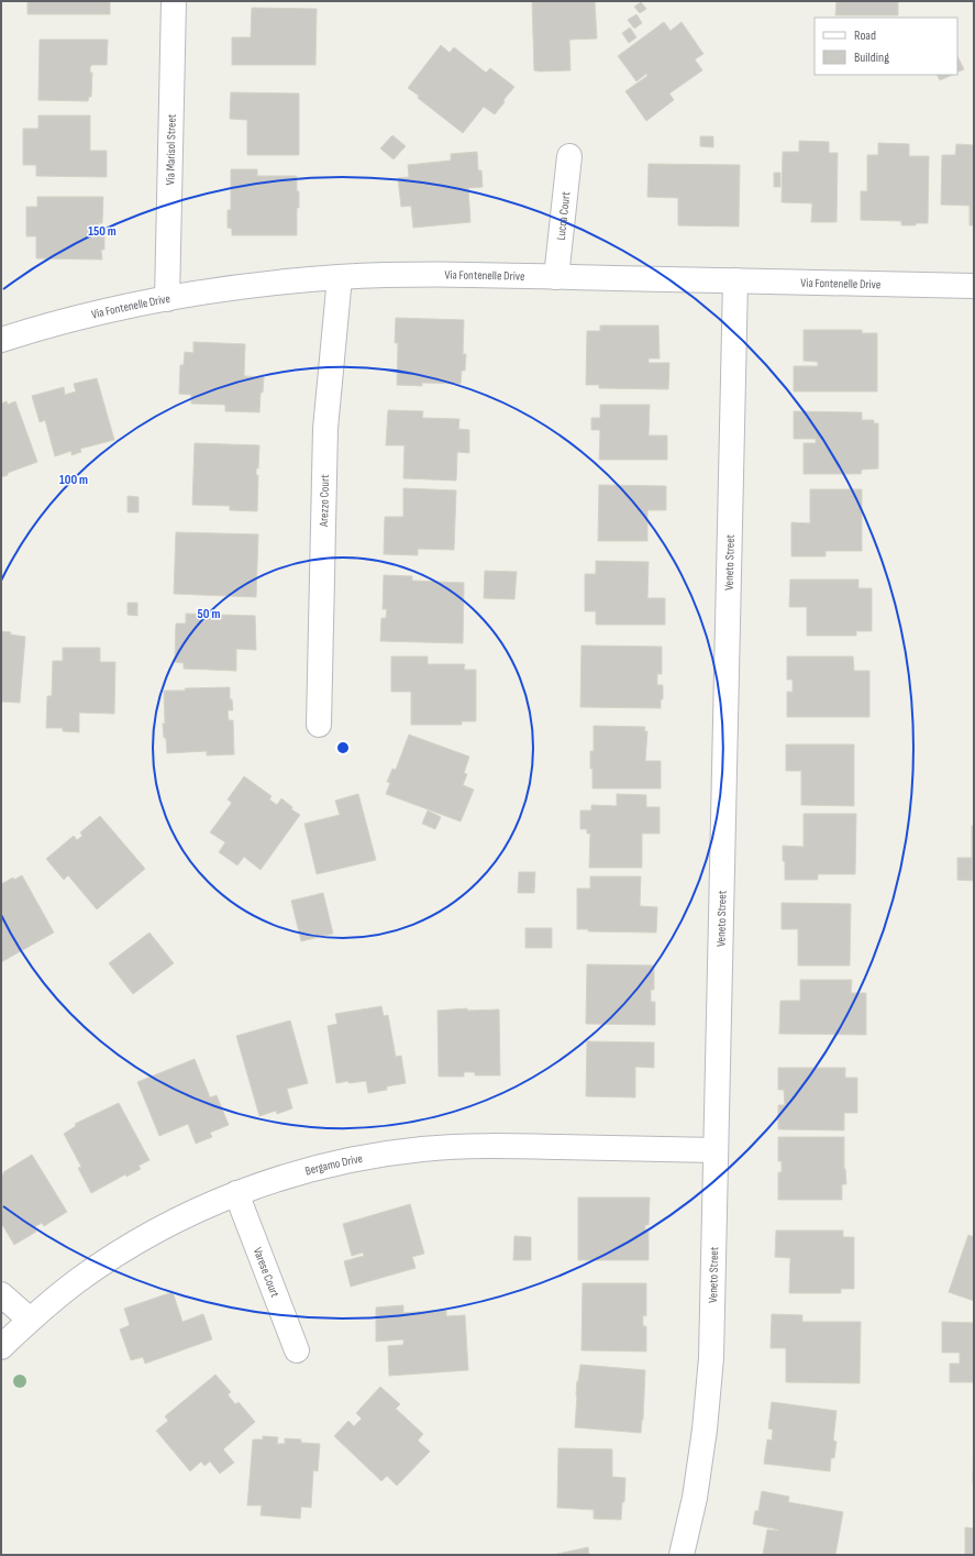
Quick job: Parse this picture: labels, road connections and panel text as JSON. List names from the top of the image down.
{
  "streets": {
    "street": [
      "Via Marisol Street",
      "Lucca Court",
      "Via Fontenelle Drive",
      "Arezzo Court",
      "Veneto Street",
      "Bergamo Drive",
      "Varese Court"
    ]
  },
  "crossings": [
    ["Via Marisol Street", "Via Fontenelle Drive"],
    ["Lucca Court", "Via Fontenelle Drive"],
    ["Via Fontenelle Drive", "Arezzo Court"],
    ["Via Fontenelle Drive", "Veneto Street"],
    ["Veneto Street", "Bergamo Drive"],
    ["Bergamo Drive", "Varese Court"]
  ],
  "legend": ["Road", "Building"],
  "rings": ["150 m", "100 m", "50 m"]
}
